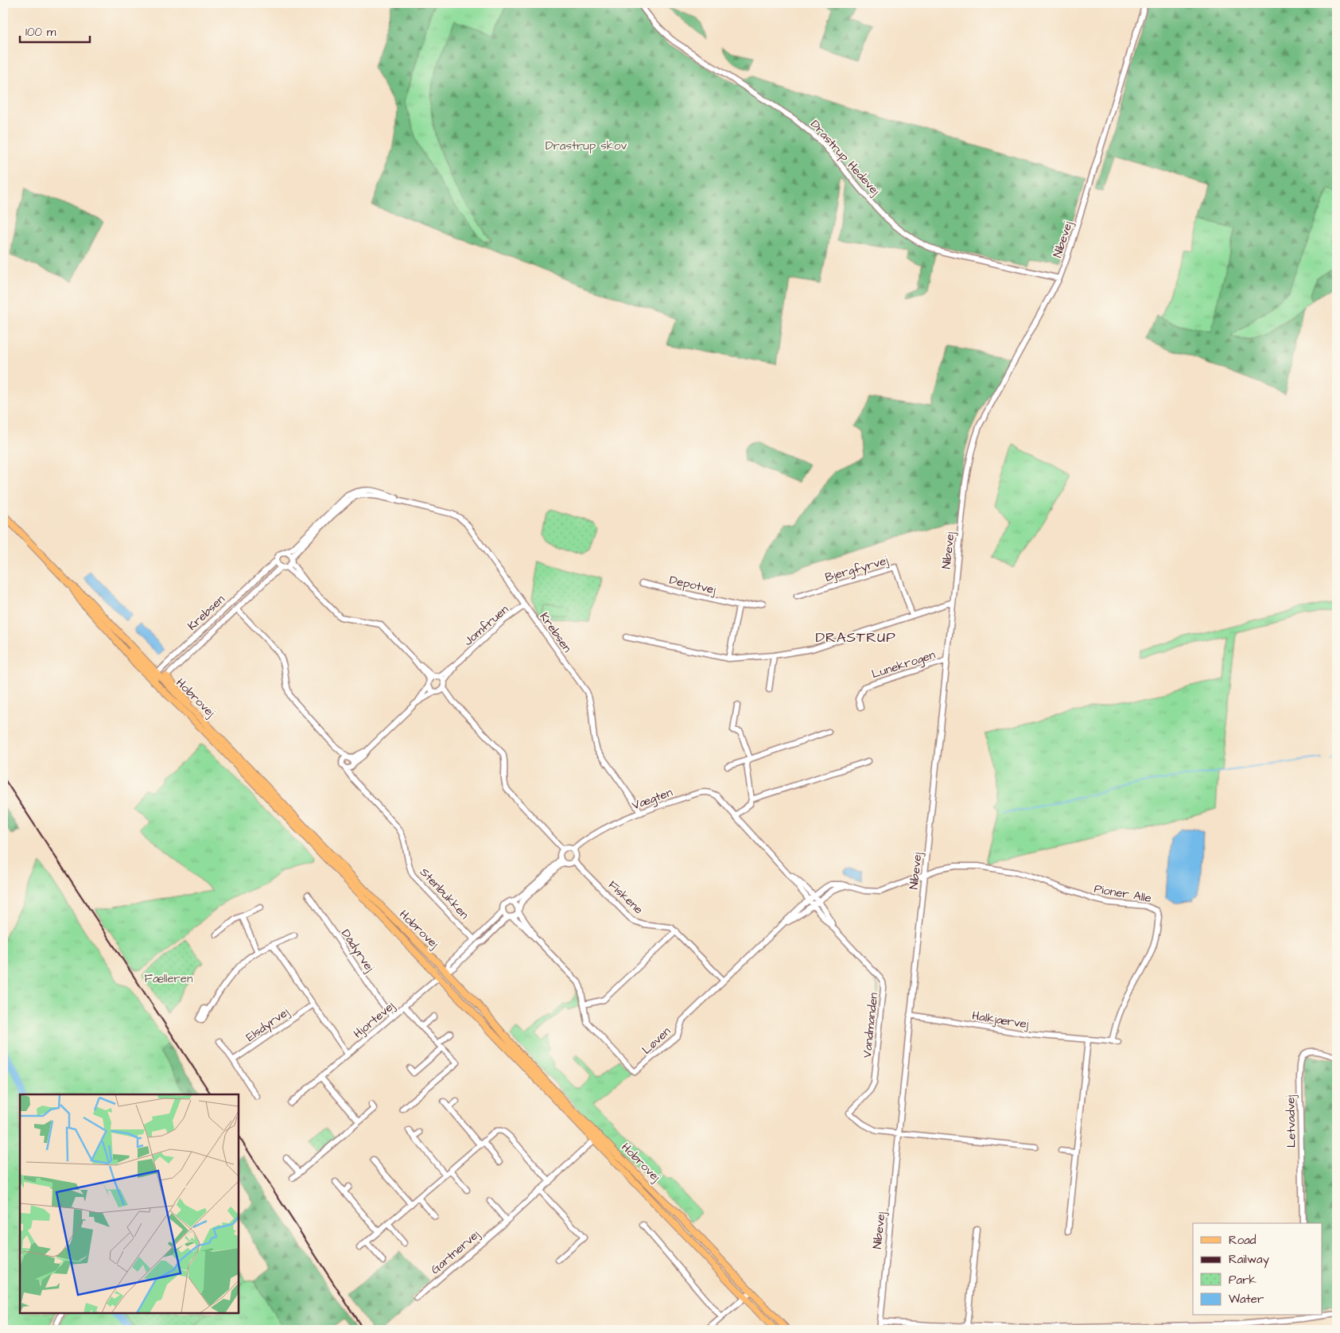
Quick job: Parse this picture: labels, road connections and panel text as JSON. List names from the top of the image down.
{
  "streets": {
    "main road": ["Hobrovej"],
    "street": [
      "Drastrup Hedevej",
      "Nibevej",
      "Bjergfyrvej",
      "Depotvej",
      "Krebsen",
      "Jomfruen",
      "Lunekrogen",
      "Vægten",
      "Stenbukken",
      "Pioner Alle",
      "Fiskene",
      "Dådyrvej",
      "Hjortevej",
      "Halkjærvej",
      "Elsdyrvej",
      "Vandmanden",
      "Løven",
      "Letvadvej",
      "Gartnervej"
    ]
  },
  "crossings": [
    ["Drastrup Hedevej", "Nibevej"],
    ["Nibevej", "Lunekrogen"],
    ["Nibevej", "Pioner Alle"],
    ["Nibevej", "Halkjærvej"],
    ["Nibevej", "Vandmanden"],
    ["Krebsen", "Jomfruen"],
    ["Krebsen", "Hobrovej"],
    ["Krebsen", "Vægten"],
    ["Krebsen", "Stenbukken"],
    ["Jomfruen", "Stenbukken"],
    ["Hobrovej", "Hjortevej"],
    ["Hobrovej", "Gartnervej"],
    ["Vægten", "Fiskene"],
    ["Vægten", "Vandmanden"],
    ["Pioner Alle", "Halkjærvej"],
    ["Fiskene", "Løven"],
    ["Dådyrvej", "Hjortevej"],
    ["Vandmanden", "Løven"]
  ],
  "districts": ["DRASTRUP"],
  "parks": ["Drastrup skov", "Fælleren"],
  "legend": [
    "Road",
    "Railway",
    "Park",
    "Water"
  ],
  "scale_bar": "100 m"
}
